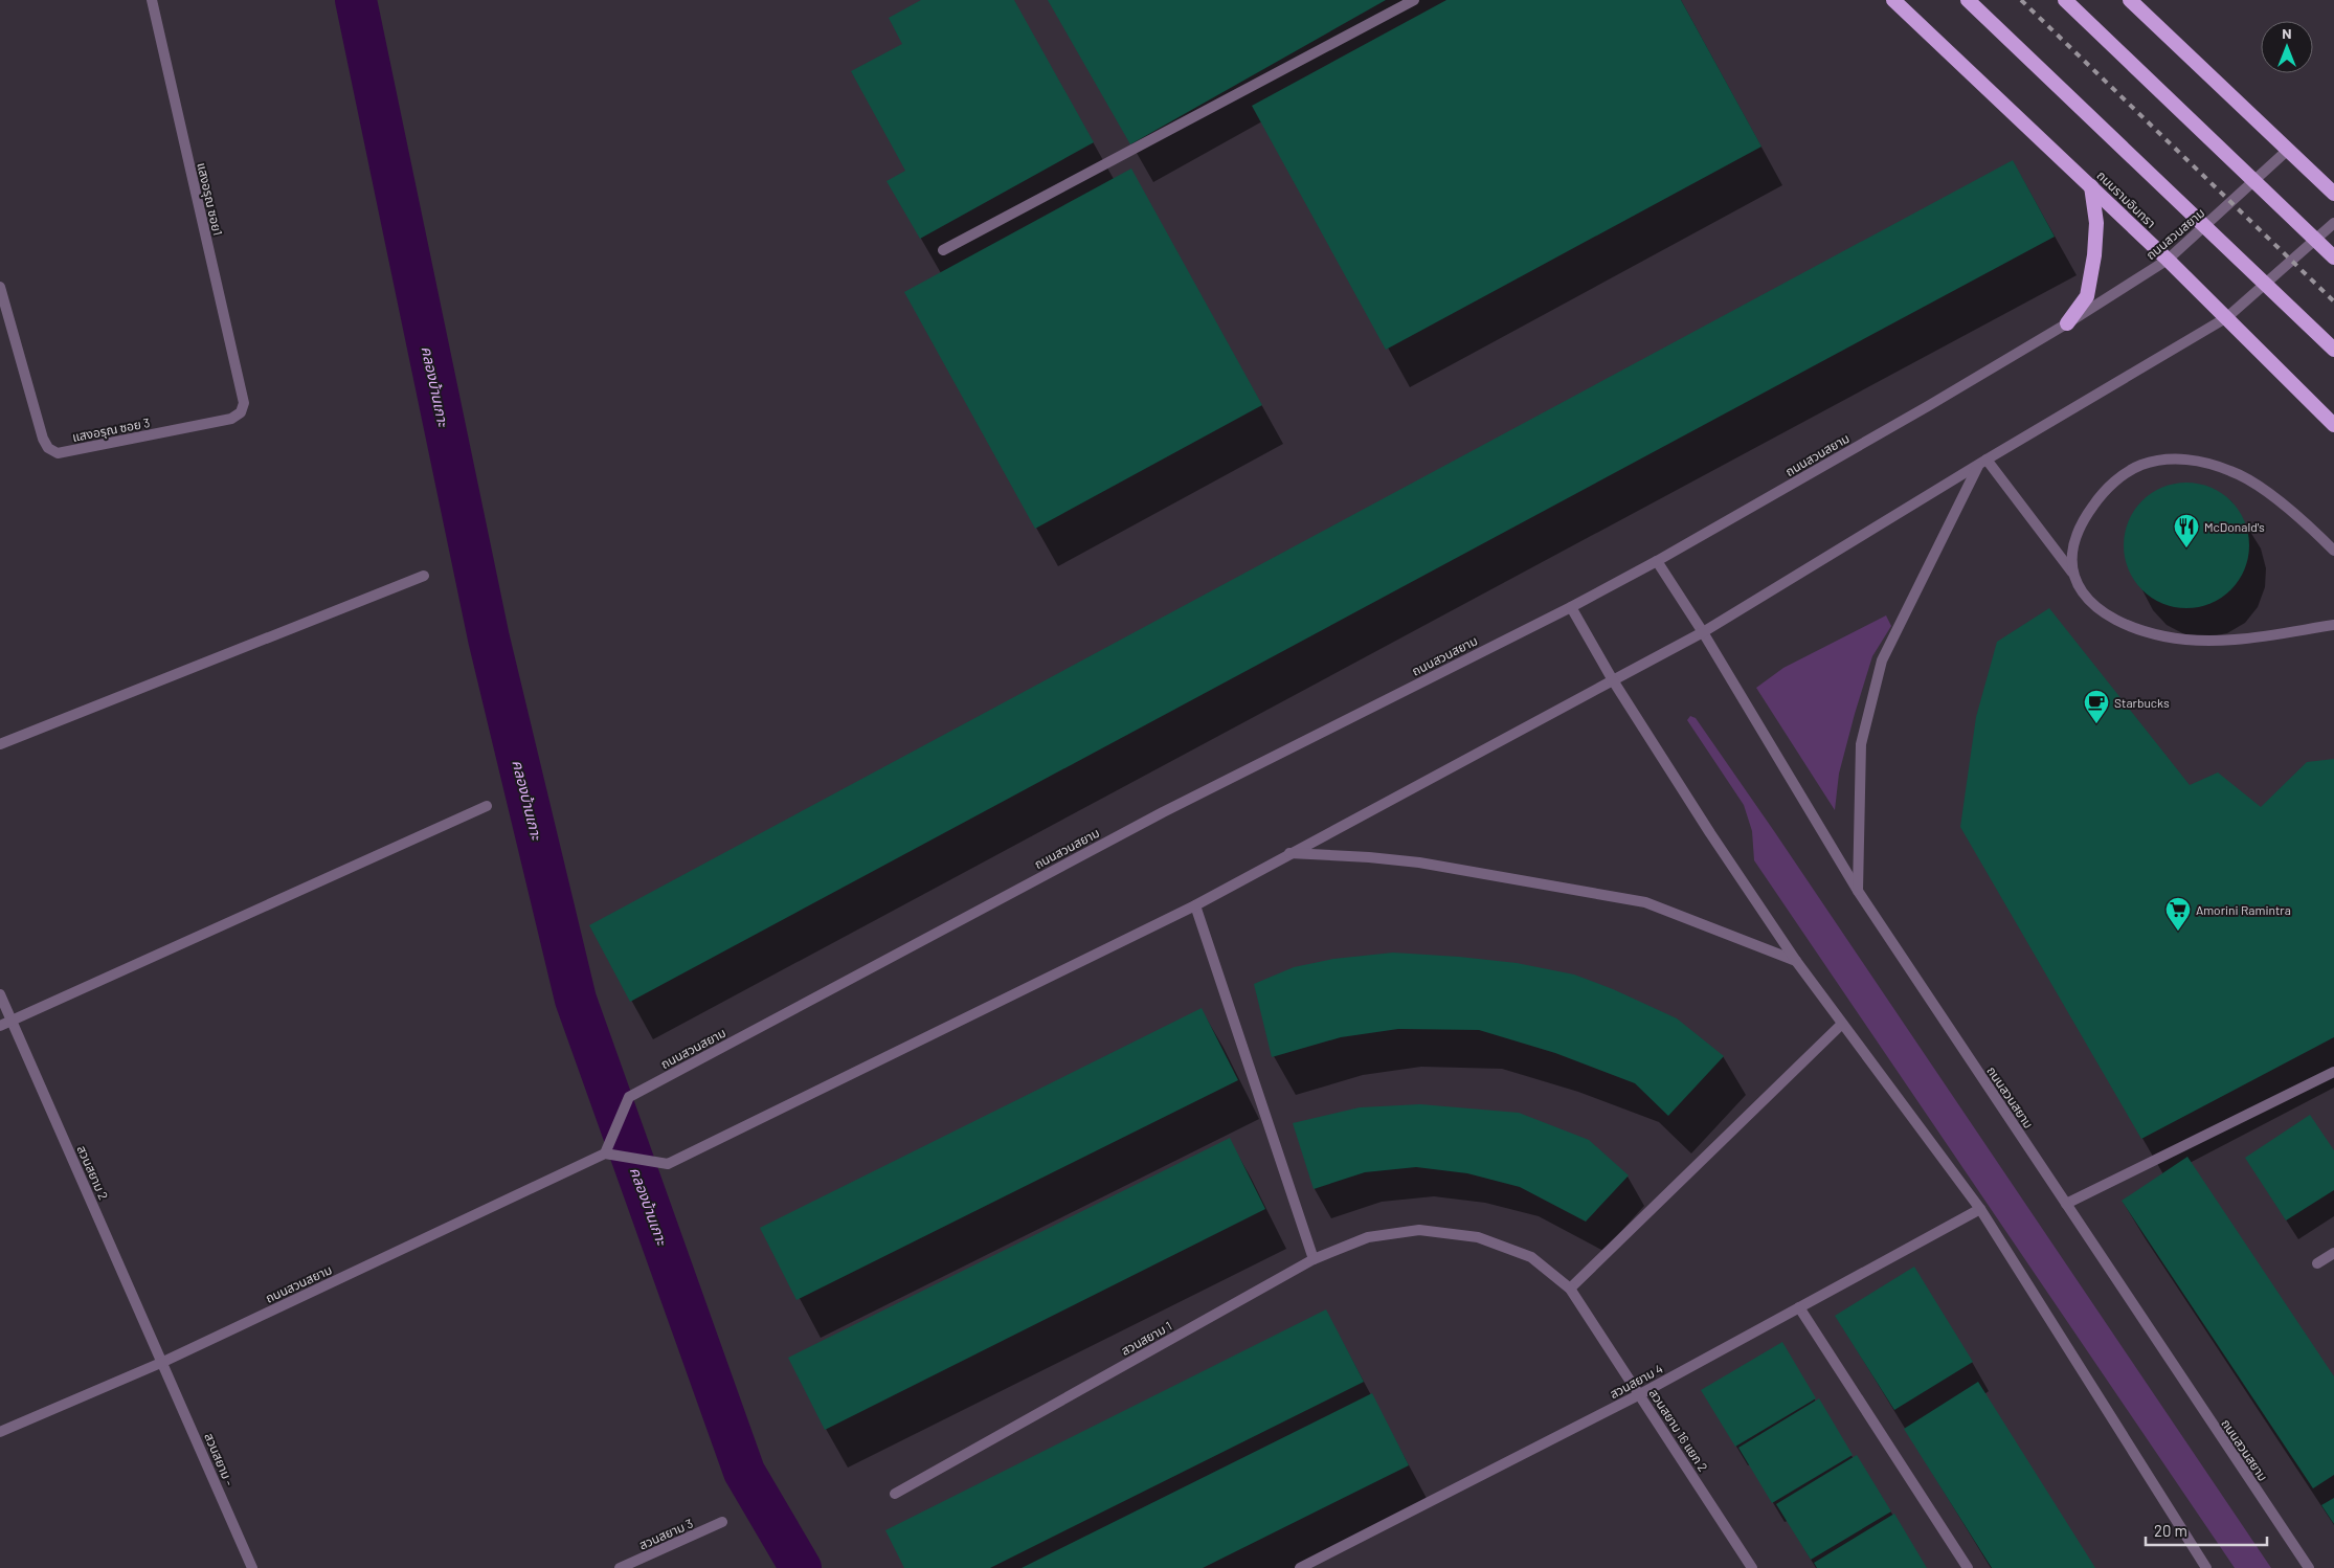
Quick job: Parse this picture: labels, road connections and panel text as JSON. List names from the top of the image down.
{
  "streets": {
    "highway": ["ถนนรามอินทรา"],
    "street": [
      "แสงอรุณ ซอย1",
      "ถนนสวนสยาม",
      "แสงอรุณ ซอย 3",
      "สวนสยาม 2",
      "สวนสยาม 1",
      "สวนสยาม 4",
      "สวนสยาม 16 แยก 2",
      "สวนสยาม -",
      "สวนสยาม 3"
    ]
  },
  "crossings": [
    ["แสงอรุณ ซอย1", "แสงอรุณ ซอย 3"],
    ["ถนนรามอินทรา", "ถนนสวนสยาม"],
    ["ถนนสวนสยาม", "สวนสยาม 2"],
    ["ถนนสวนสยาม", "สวนสยาม -"],
    ["สวนสยาม 2", "สวนสยาม -"],
    ["สวนสยาม 1", "สวนสยาม 16 แยก 2"],
    ["สวนสยาม 4", "สวนสยาม 16 แยก 2"]
  ],
  "water": ["คลองบ้านเกาะ"],
  "places": {
    "restaurant": ["McDonald's"],
    "cafe": ["Starbucks"],
    "supermarket": ["Amorini Ramintra"]
  },
  "scale_bar": "20 m",
  "north": "top"
}
